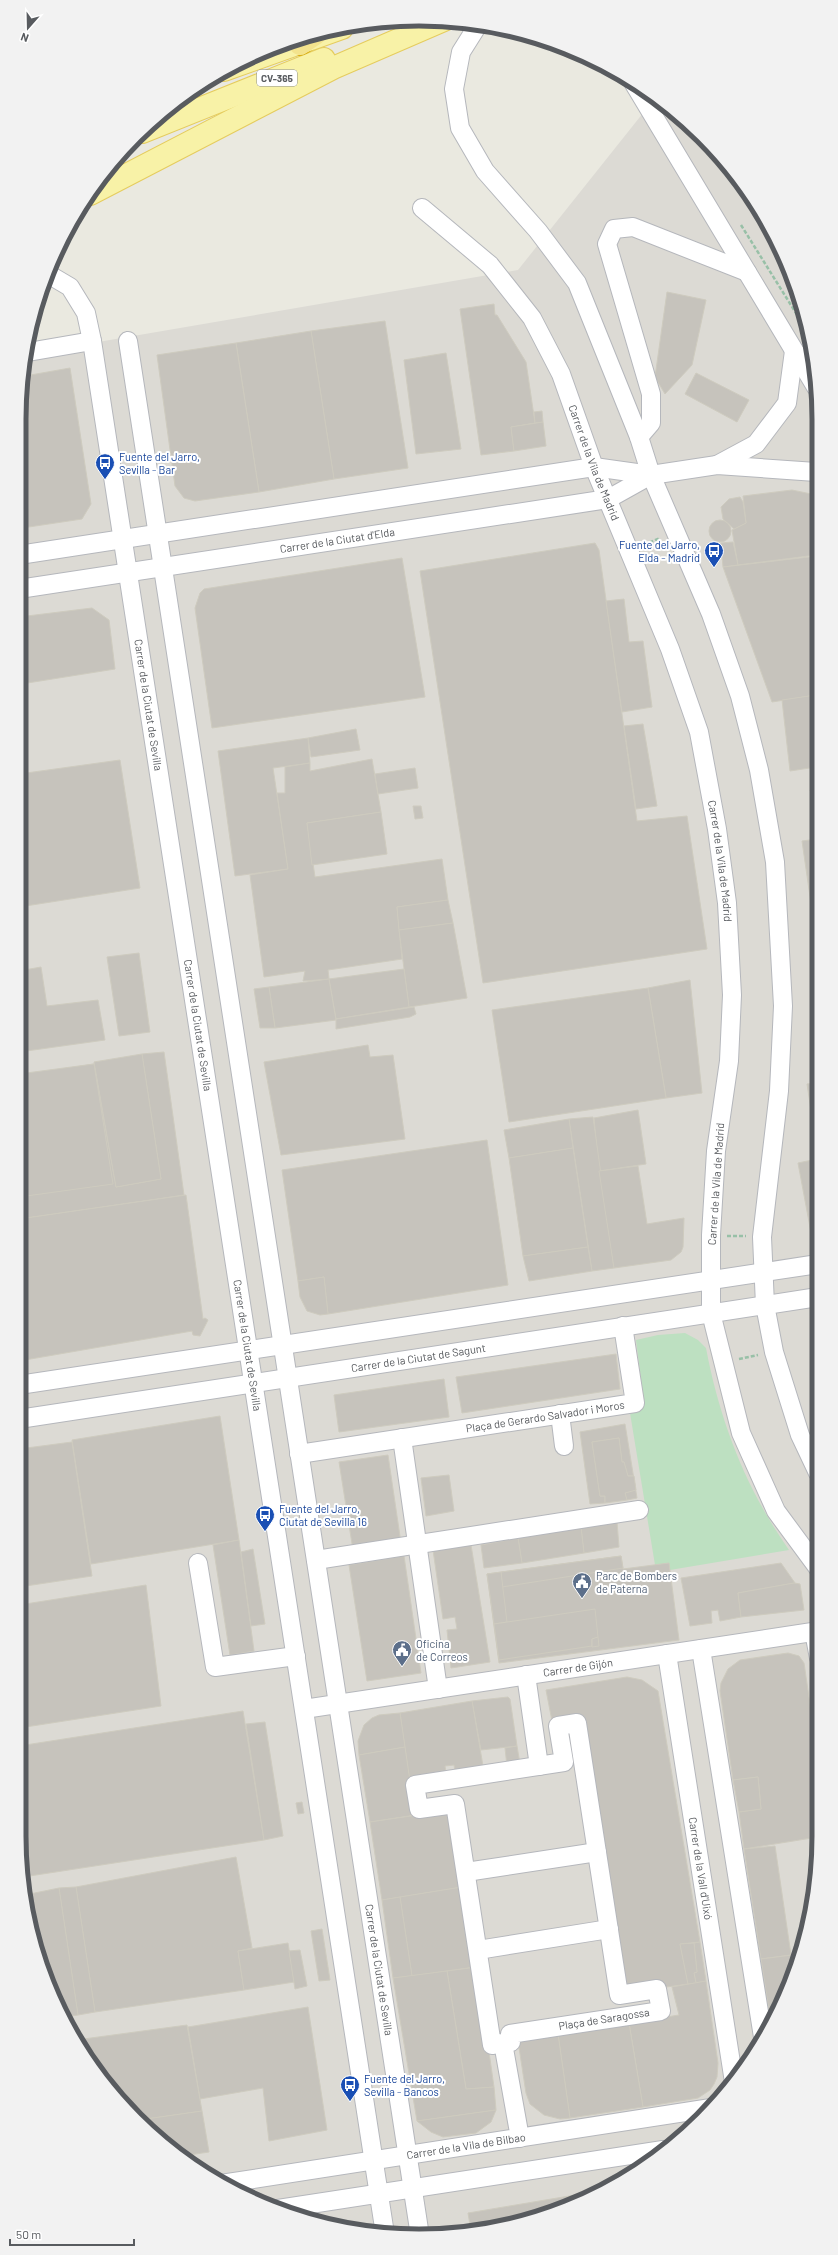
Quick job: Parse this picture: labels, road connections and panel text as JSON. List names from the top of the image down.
{
  "streets": {
    "main road": ["CV-365"],
    "street": [
      "Carrer de la Vila de Madrid",
      "Carrer de la Ciutat d'Elda",
      "Carrer de la Ciutat de Sevilla",
      "Carrer de la Ciutat de Sagunt",
      "Plaça de Gerardo Salvador i Moros",
      "Carrer de Gijón",
      "Carrer de la Vall d'Uixó",
      "Plaça de Saragossa",
      "Carrer de la Vila de Bilbao"
    ]
  },
  "crossings": [
    ["Carrer de la Vila de Madrid", "Carrer de la Ciutat d'Elda"],
    ["Carrer de la Vila de Madrid", "Carrer de la Ciutat de Sagunt"],
    ["Carrer de la Ciutat d'Elda", "Carrer de la Ciutat de Sevilla"],
    ["Carrer de la Ciutat de Sevilla", "Carrer de la Ciutat de Sagunt"],
    ["Carrer de la Ciutat de Sevilla", "Plaça de Gerardo Salvador i Moros"],
    ["Carrer de la Ciutat de Sevilla", "Carrer de Gijón"],
    ["Carrer de la Ciutat de Sevilla", "Carrer de la Vila de Bilbao"],
    ["Carrer de la Ciutat de Sagunt", "Plaça de Gerardo Salvador i Moros"],
    ["Carrer de Gijón", "Carrer de la Vall d'Uixó"]
  ],
  "places": {
    "bus stop": [
      "Fuente del Jarro, Sevilla - Bar",
      "Fuente del Jarro, Elda - Madrid",
      "Fuente del Jarro, Ciutat de Sevilla 16",
      "Fuente del Jarro, Sevilla - Bancos"
    ],
    "public building": ["Parc de Bombers de Paterna", "Oficina de Correos"]
  },
  "scale_bar": "50 m",
  "north": "bottom"
}
